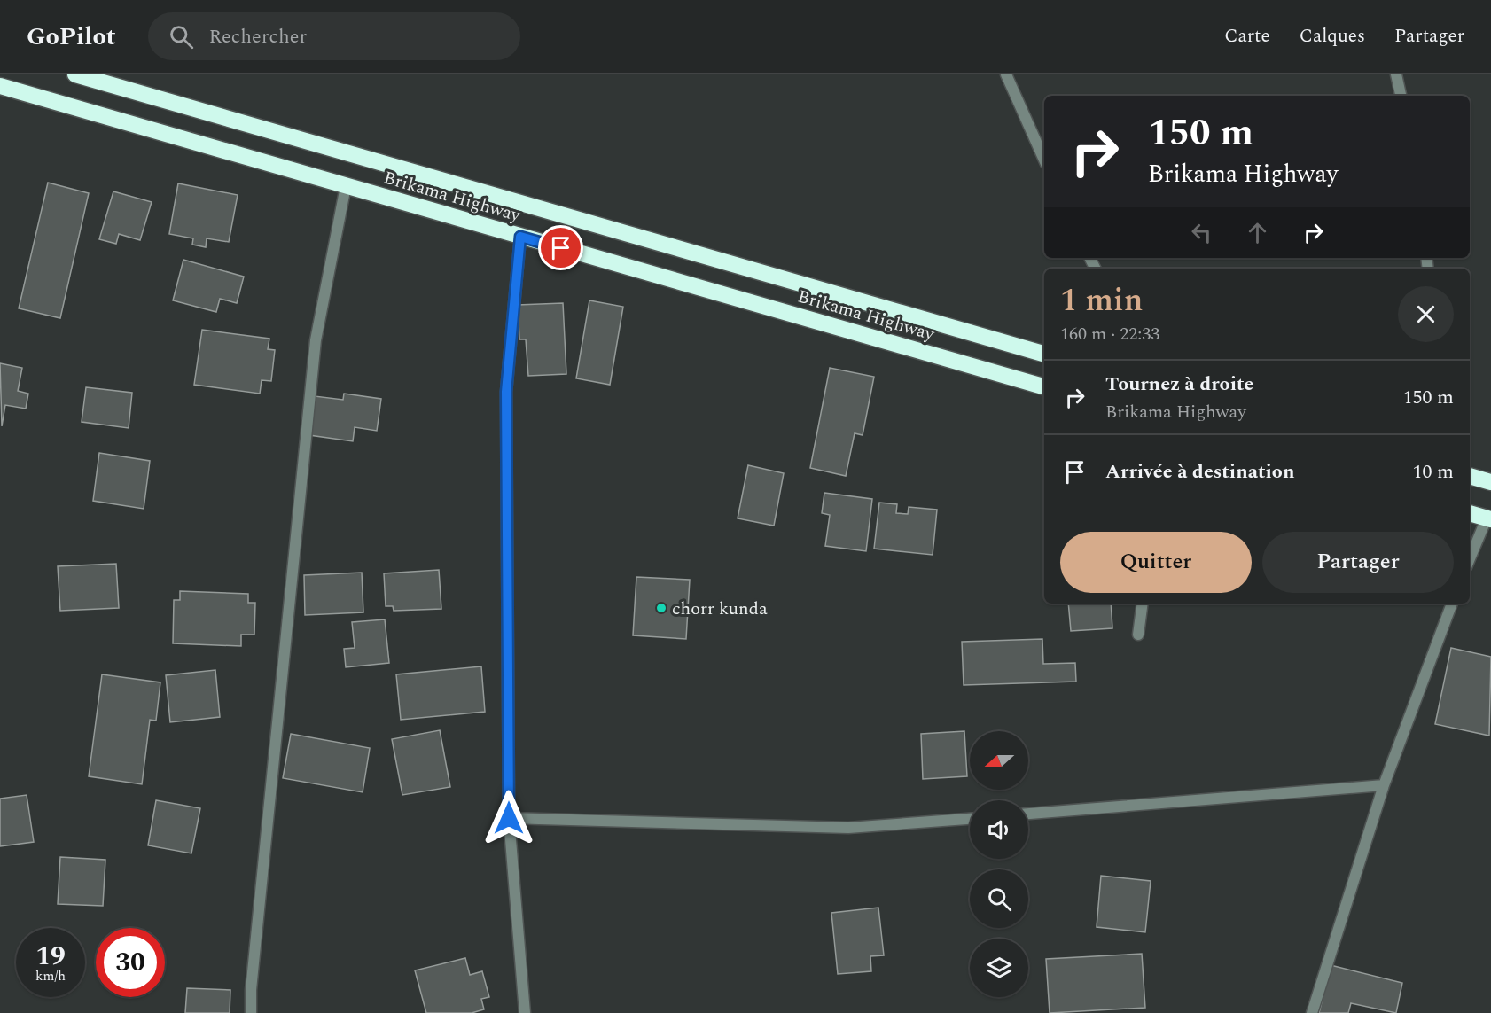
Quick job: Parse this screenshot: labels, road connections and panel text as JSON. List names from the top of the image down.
{
  "streets": {
    "highway": ["Brikama Highway"]
  },
  "places": ["chorr kunda"],
  "north": "left",
  "page": {
    "header": "GoPilot",
    "search": "Rechercher",
    "nav": ["Carte", "Calques", "Partager"],
    "turn": ["150 m", "Brikama Highway"],
    "heading": ["1 min", "160 m · 22:33"],
    "list": [
      {
        "name": "Tournez à droite",
        "note": "Brikama Highway",
        "value": "150 m"
      },
      {
        "name": "Arrivée à destination",
        "value": "10 m"
      }
    ],
    "buttons": ["Quitter", "Partager"],
    "speed": "19 km/h",
    "limit": "30"
  }
}
